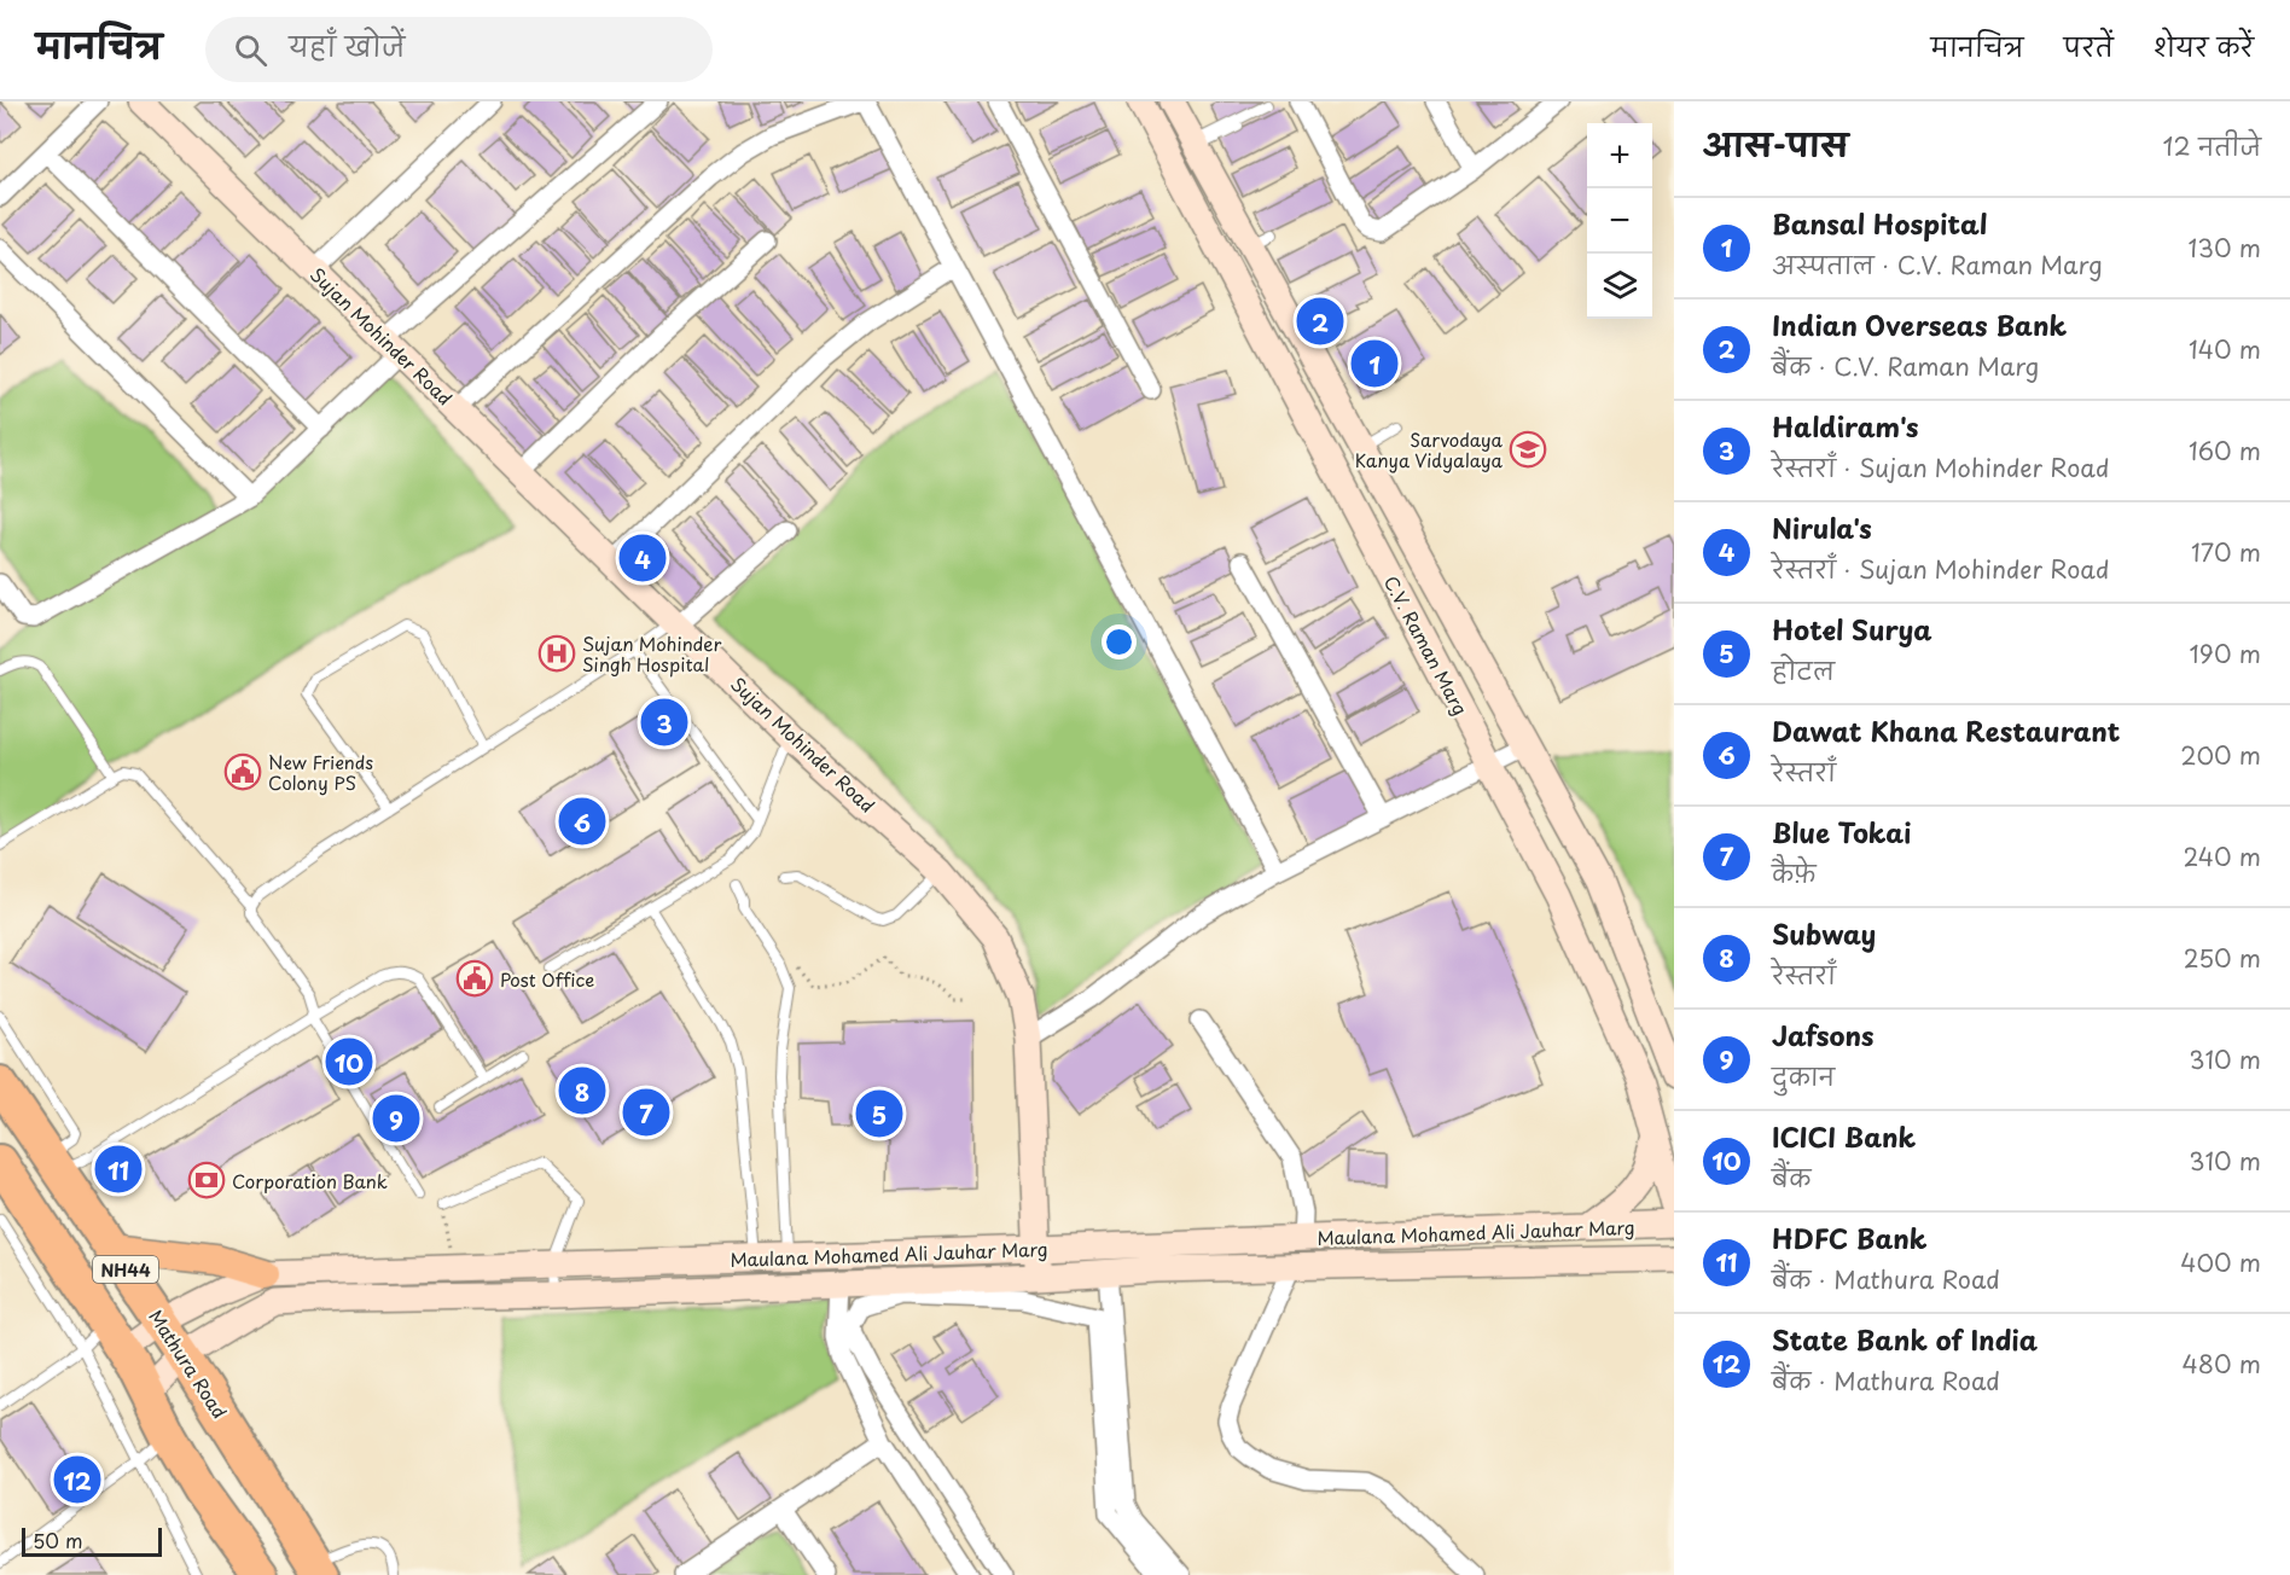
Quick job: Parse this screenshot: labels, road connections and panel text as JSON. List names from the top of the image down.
{
  "streets": {
    "highway": ["NH44", "Mathura Road"],
    "main road": ["Sujan Mohinder Road", "C.V. Raman Marg", "Maulana Mohamed Ali Jauhar Marg"]
  },
  "crossings": [
    ["Sujan Mohinder Road", "Maulana Mohamed Ali Jauhar Marg"],
    ["Maulana Mohamed Ali Jauhar Marg", "NH44"],
    ["Maulana Mohamed Ali Jauhar Marg", "Mathura Road"]
  ],
  "places": {
    "school or university": ["Sarvodaya Kanya Vidyalaya"],
    "hospital": ["Sujan Mohinder Singh Hospital"],
    "public building": ["New Friends Colony PS", "Post Office"],
    "bank": ["Corporation Bank"]
  },
  "scale_bar": "50 m",
  "page": {
    "header": "मानचित्र",
    "search": "यहाँ खोजें",
    "nav": ["मानचित्र", "परतें", "शेयर करें"],
    "heading": ["आस-पास", "12 नतीजे"],
    "map_buttons": ["+", "−"],
    "list": [
      {
        "mark": "1",
        "name": "Bansal Hospital",
        "note": "अस्पताल · C.V. Raman Marg",
        "value": "130 m"
      },
      {
        "mark": "2",
        "name": "Indian Overseas Bank",
        "note": "बैंक · C.V. Raman Marg",
        "value": "140 m"
      },
      {
        "mark": "3",
        "name": "Haldiram's",
        "note": "रेस्तराँ · Sujan Mohinder Road",
        "value": "160 m"
      },
      {
        "mark": "4",
        "name": "Nirula's",
        "note": "रेस्तराँ · Sujan Mohinder Road",
        "value": "170 m"
      },
      {
        "mark": "5",
        "name": "Hotel Surya",
        "note": "होटल",
        "value": "190 m"
      },
      {
        "mark": "6",
        "name": "Dawat Khana Restaurant",
        "note": "रेस्तराँ",
        "value": "200 m"
      },
      {
        "mark": "7",
        "name": "Blue Tokai",
        "note": "कैफ़े",
        "value": "240 m"
      },
      {
        "mark": "8",
        "name": "Subway",
        "note": "रेस्तराँ",
        "value": "250 m"
      },
      {
        "mark": "9",
        "name": "Jafsons",
        "note": "दुकान",
        "value": "310 m"
      },
      {
        "mark": "10",
        "name": "ICICI Bank",
        "note": "बैंक",
        "value": "310 m"
      },
      {
        "mark": "11",
        "name": "HDFC Bank",
        "note": "बैंक · Mathura Road",
        "value": "400 m"
      },
      {
        "mark": "12",
        "name": "State Bank of India",
        "note": "बैंक · Mathura Road",
        "value": "480 m"
      }
    ],
    "pins": [
      "2",
      "1",
      "4",
      "3",
      "6",
      "10",
      "8",
      "7",
      "5",
      "9",
      "11",
      "12"
    ],
    "scale": "50 m"
  }
}
